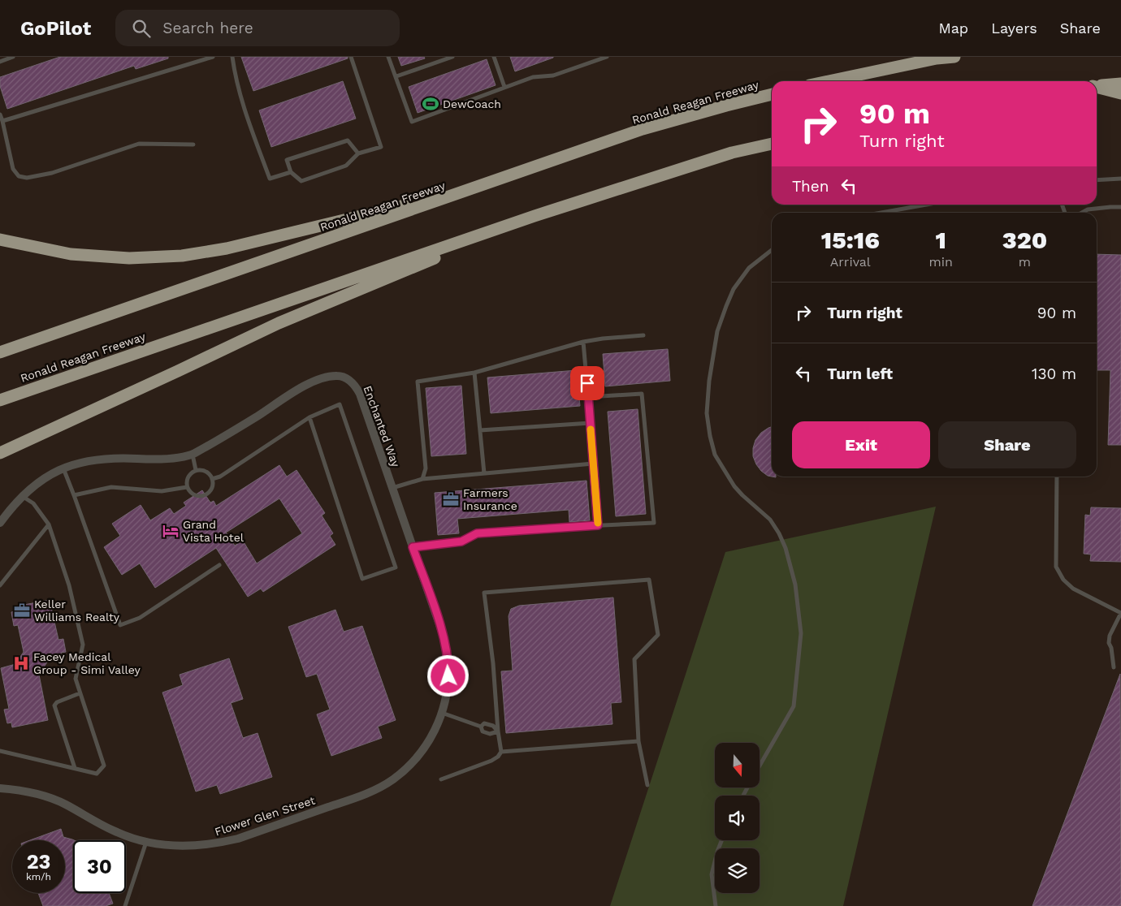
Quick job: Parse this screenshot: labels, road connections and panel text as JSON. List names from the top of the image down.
{
  "streets": {
    "highway": ["Ronald Reagan Freeway"],
    "street": ["Enchanted Way", "Flower Glen Street"]
  },
  "crossings": [
    ["Enchanted Way", "Flower Glen Street"]
  ],
  "places": {
    "sports": ["DewCoach"],
    "office": ["Farmers Insurance", "Keller Williams Realty"],
    "hotel": ["Grand Vista Hotel"],
    "hospital": ["Facey Medical Group - Simi Valley"]
  },
  "north": "bottom",
  "page": {
    "header": "GoPilot",
    "search": "Search here",
    "nav": ["Map", "Layers", "Share"],
    "turn": ["90 m", "Turn right"],
    "then": "Then",
    "eta": [
      "15:16",
      "Arrival",
      "1",
      "min",
      "320",
      "m"
    ],
    "list": [
      {
        "name": "Turn right",
        "value": "90 m"
      },
      {
        "name": "Turn left",
        "value": "130 m"
      }
    ],
    "buttons": ["Exit", "Share"],
    "speed": "23 km/h",
    "limit": "30"
  }
}
